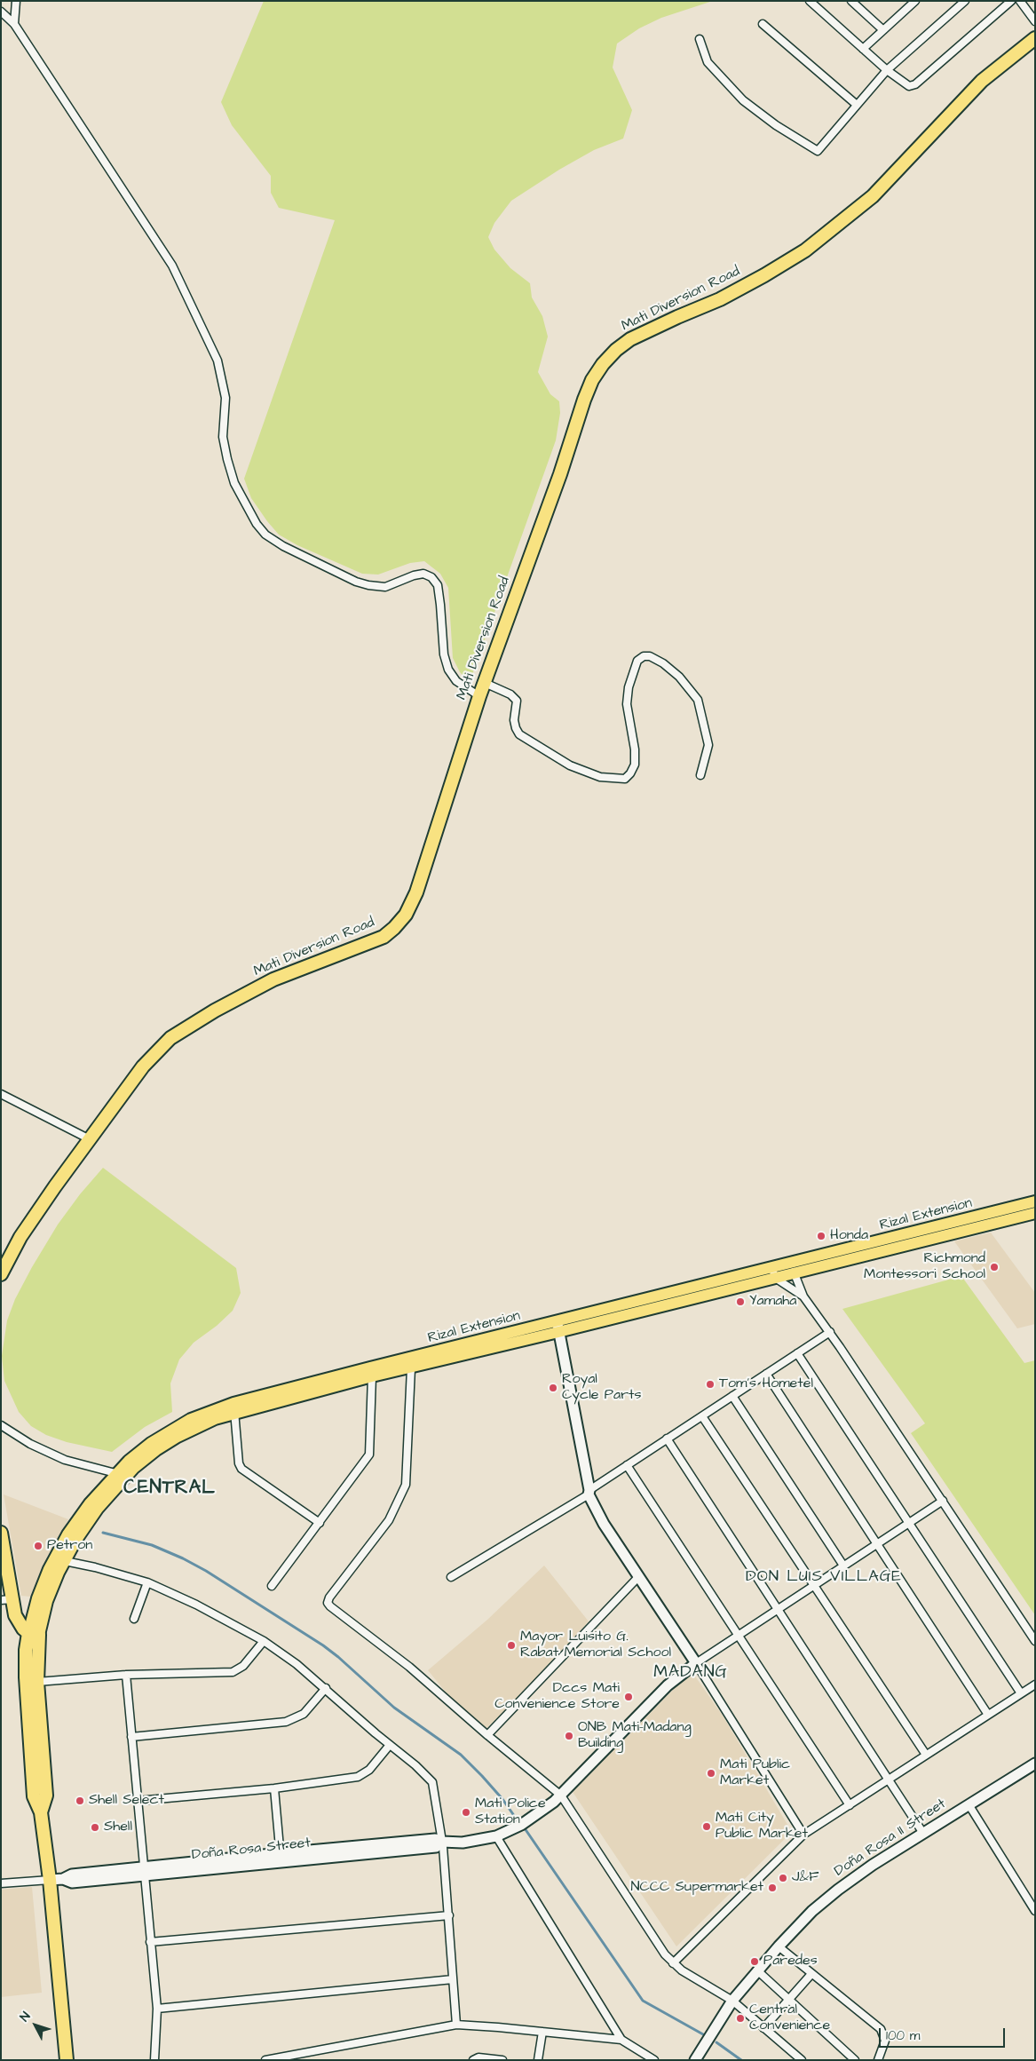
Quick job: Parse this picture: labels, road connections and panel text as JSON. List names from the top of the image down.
{
  "streets": {
    "highway": ["Mati Diversion Road"],
    "main road": ["Rizal Extension"],
    "street": ["Doña Rosa II Street", "Doña Rosa Street"]
  },
  "districts": ["CENTRAL", "DON LUIS VILLAGE", "MADANG"],
  "places": [
    "Honda",
    "Richmond Montessori School",
    "Yamaha",
    "Tom's Hometel",
    "Royal Cycle Parts",
    "Petron",
    "Mayor Luisito G. Rabat Memorial School",
    "Dccs Mati Convenience Store",
    "ONB Mati-Madang Building",
    "Mati Public Market",
    "Shell Select",
    "Mati Police Station",
    "Mati City Public Market",
    "Shell",
    "J&F",
    "NCCC Supermarket",
    "Paredes",
    "Central Convenience"
  ],
  "scale_bar": "100 m",
  "north": "top left"
}
